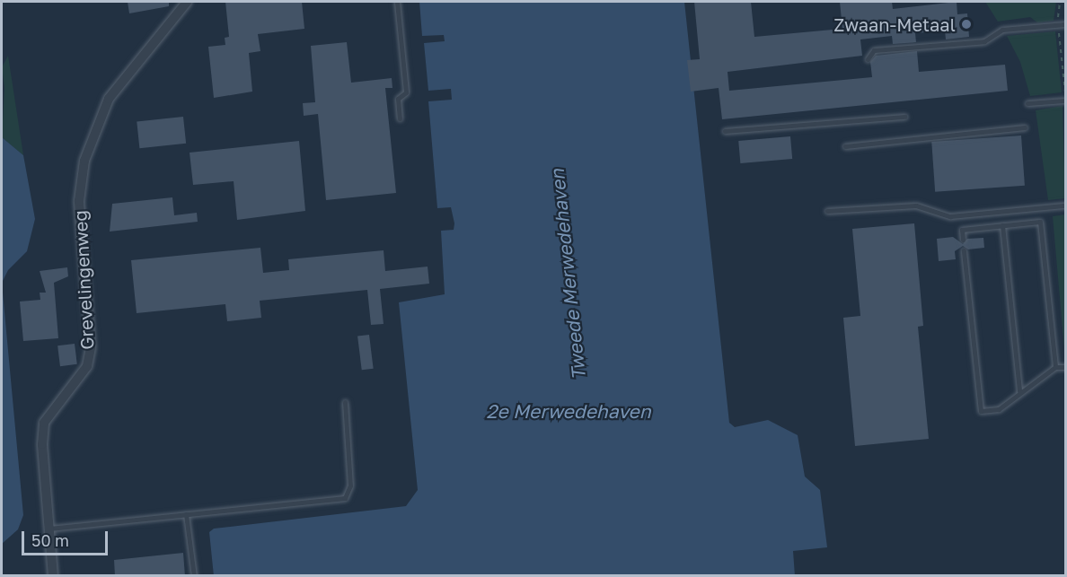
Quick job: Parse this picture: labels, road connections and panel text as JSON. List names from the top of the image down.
{
  "streets": {
    "street": ["Grevelingenweg"]
  },
  "water": ["Tweede Merwedehaven", "2e Merwedehaven"],
  "places": ["Zwaan-Metaal"],
  "scale_bar": "50 m"
}
